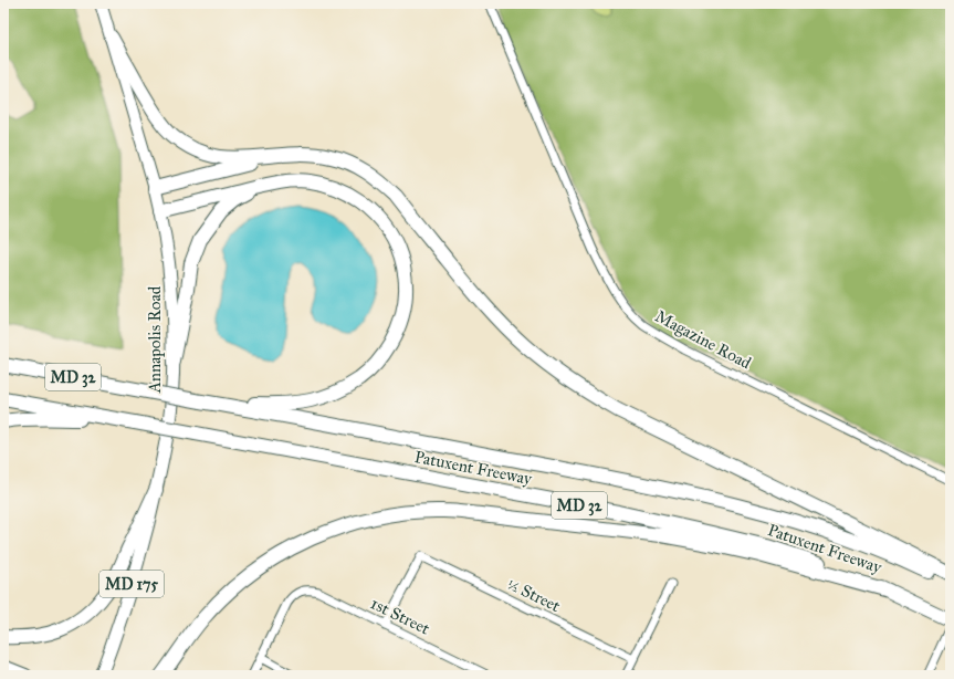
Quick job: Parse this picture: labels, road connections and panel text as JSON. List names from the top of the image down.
{
  "streets": {
    "highway": ["MD 32", "Patuxent Freeway"],
    "main road": ["Annapolis Road", "MD 175"],
    "street": ["Magazine Road", "½ Street", "1st Street"]
  },
  "crossings": [
    ["½ Street", "1st Street"]
  ]
}
